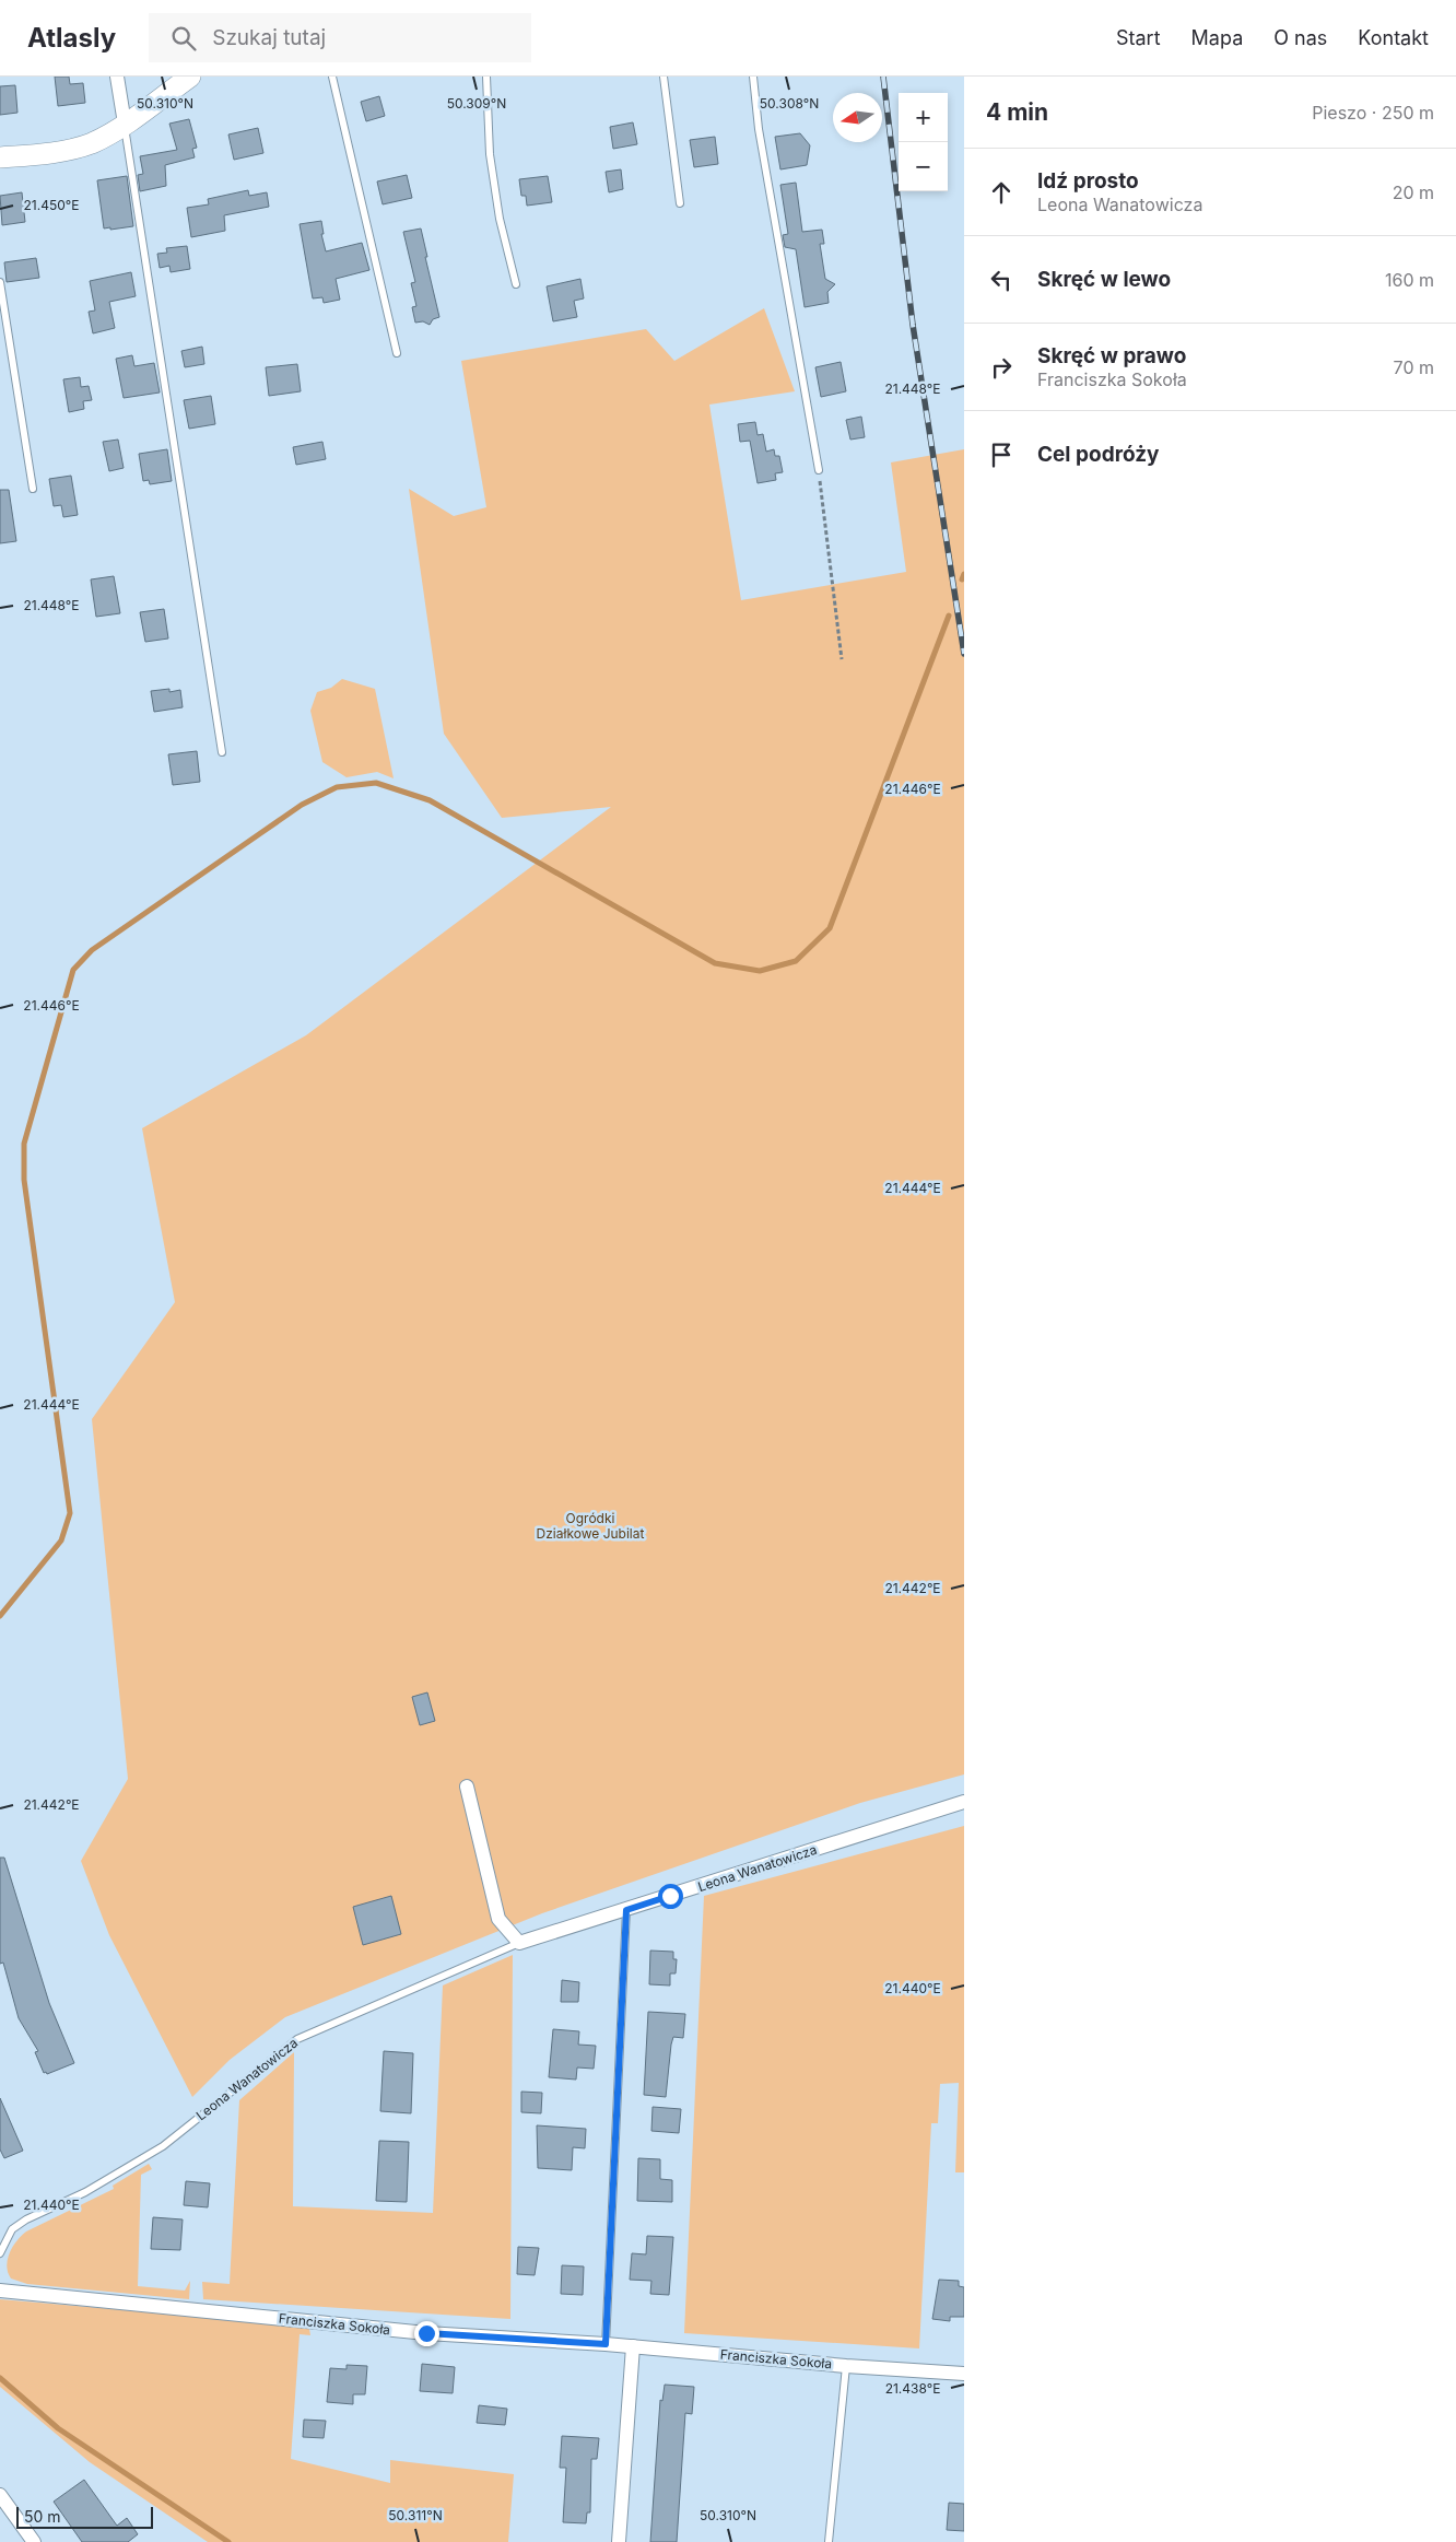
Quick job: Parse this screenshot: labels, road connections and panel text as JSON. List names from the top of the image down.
{
  "streets": {
    "street": ["Leona Wanatowicza", "Franciszka Sokoła"]
  },
  "parks": ["Ogródki Działkowe Jubilat"],
  "scale_bar": "50 m",
  "north": "left",
  "page": {
    "header": "Atlasly",
    "search": "Szukaj tutaj",
    "nav": [
      "Start",
      "Mapa",
      "O nas",
      "Kontakt"
    ],
    "heading": ["4 min", "Pieszo · 250 m"],
    "map_buttons": ["+", "−"],
    "list": [
      ["Idź prosto", "Leona Wanatowicza", "20 m"],
      ["Skręć w lewo", "160 m"],
      ["Skręć w prawo", "Franciszka Sokoła", "70 m"],
      "Cel podróży"
    ],
    "scale": "50 m"
  },
  "coordinates": [
    "50.310°N",
    "50.309°N",
    "50.308°N",
    "21.450°E",
    "21.448°E",
    "21.446°E",
    "21.444°E",
    "21.442°E",
    "21.440°E",
    "21.438°E",
    "50.311°N"
  ]
}
